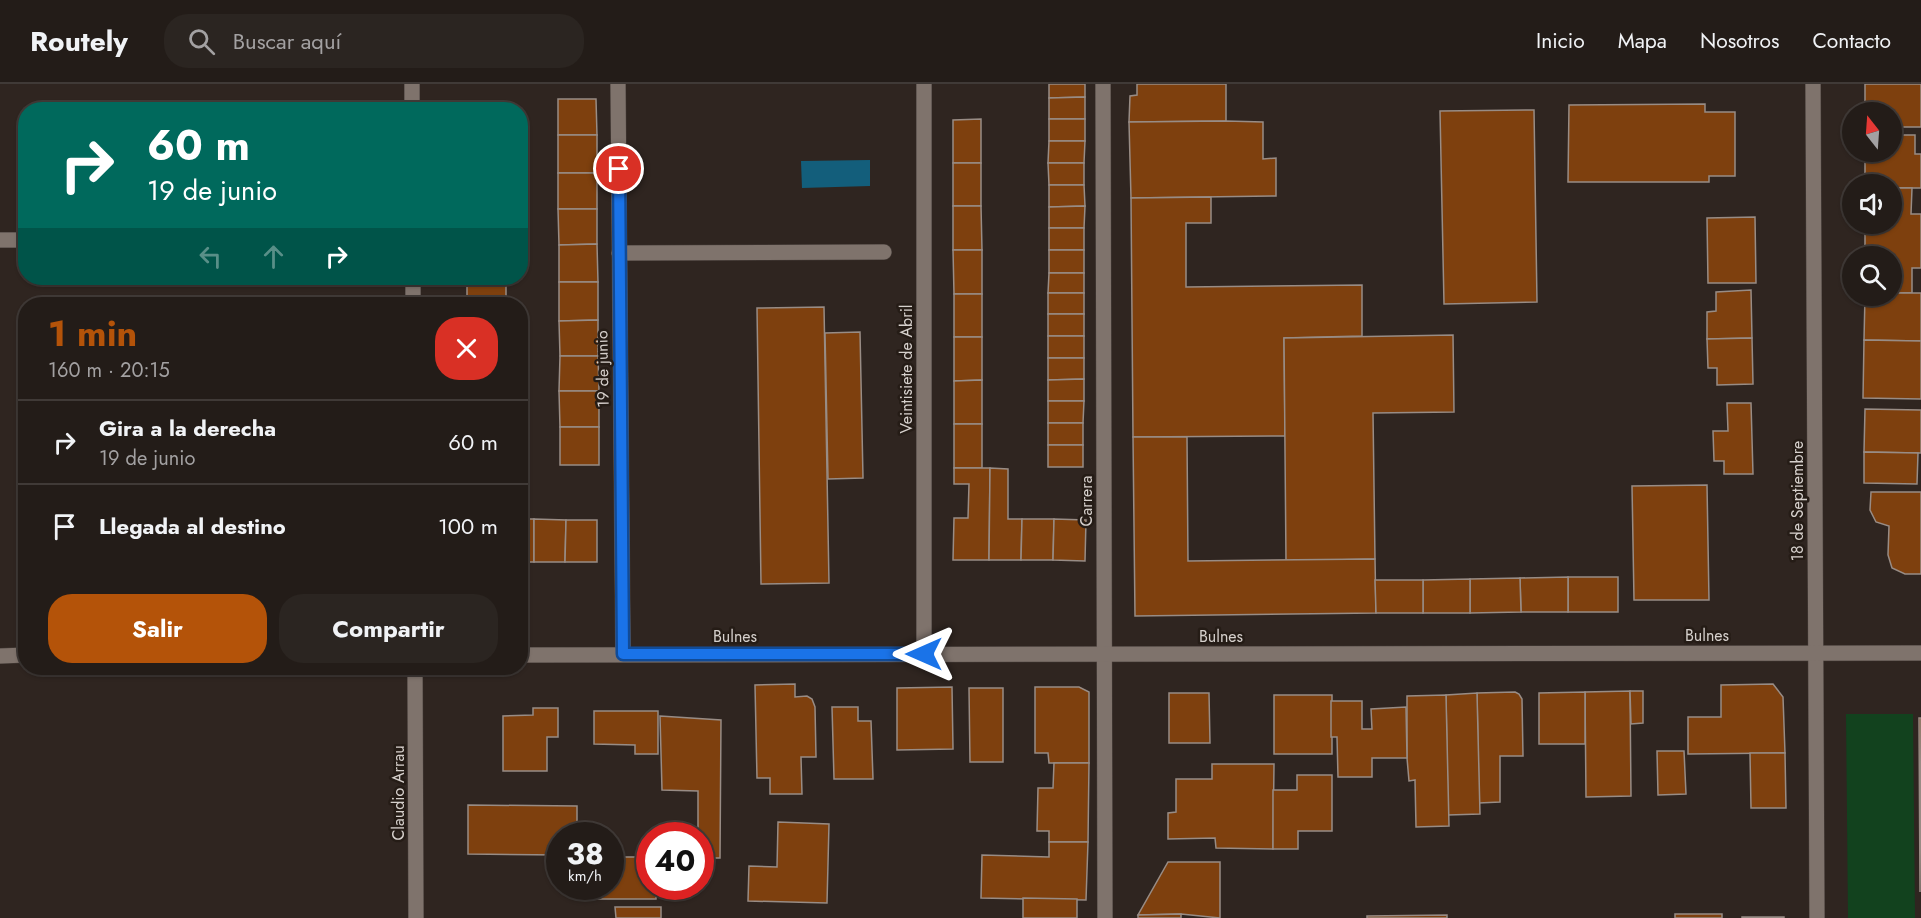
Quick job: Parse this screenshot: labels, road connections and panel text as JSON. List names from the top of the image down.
{
  "streets": {
    "street": [
      "19 de junio",
      "Veintisiete de Abril",
      "Carrera",
      "18 de Septiembre",
      "Bulnes",
      "Claudio Arrau"
    ]
  },
  "crossings": [
    ["19 de junio", "Bulnes"],
    ["Veintisiete de Abril", "Bulnes"],
    ["Carrera", "Bulnes"],
    ["18 de Septiembre", "Bulnes"]
  ],
  "north": "top",
  "page": {
    "header": "Routely",
    "search": "Buscar aquí",
    "nav": [
      "Inicio",
      "Mapa",
      "Nosotros",
      "Contacto"
    ],
    "turn": ["60 m", "19 de junio"],
    "heading": ["1 min", "160 m · 20:15"],
    "list": [
      {
        "name": "Gira a la derecha",
        "note": "19 de junio",
        "value": "60 m"
      },
      {
        "name": "Llegada al destino",
        "value": "100 m"
      }
    ],
    "buttons": ["Salir", "Compartir"],
    "speed": "38 km/h",
    "limit": "40"
  }
}
